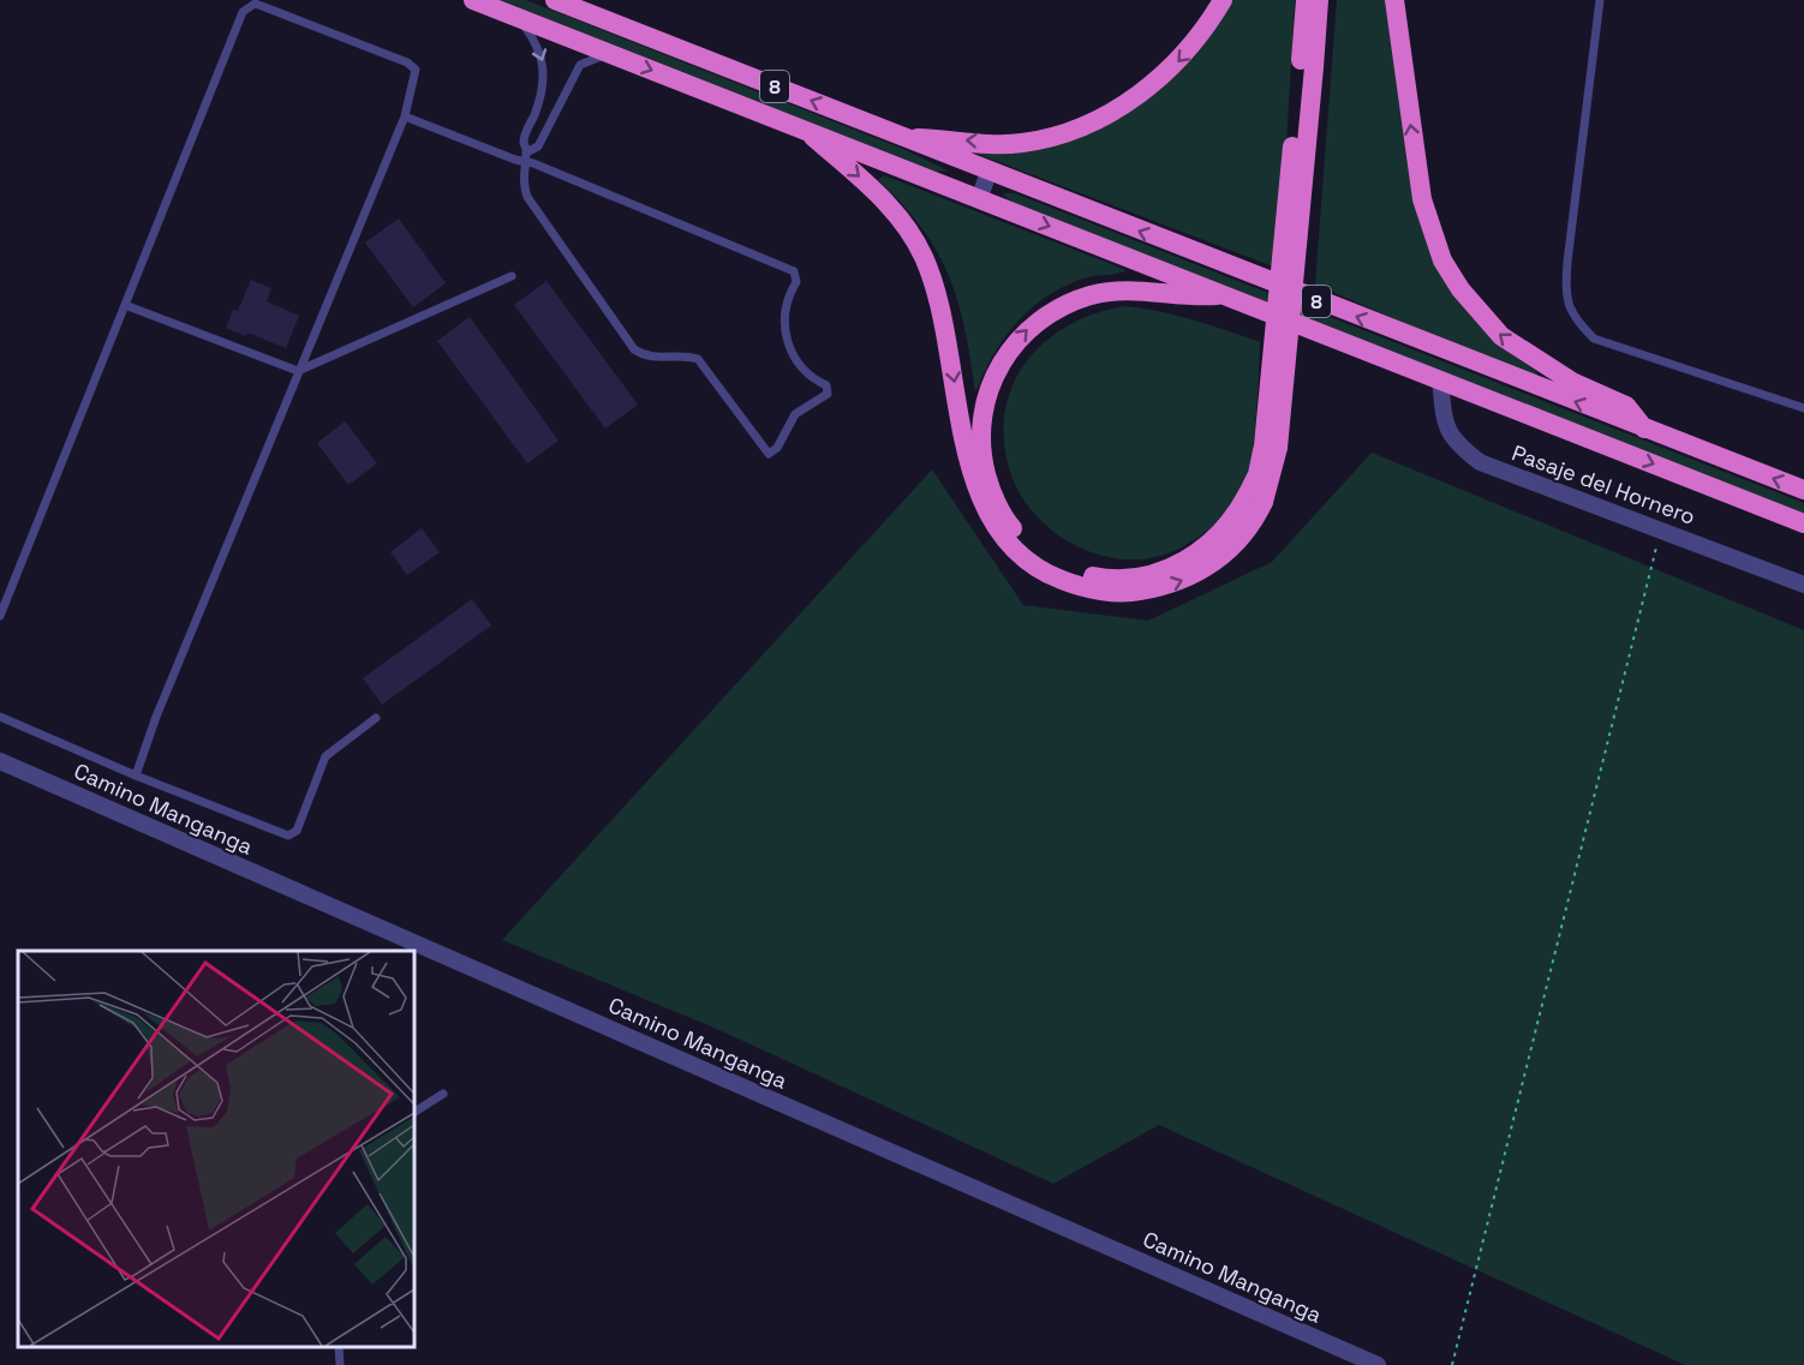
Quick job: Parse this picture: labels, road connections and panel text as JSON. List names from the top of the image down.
{
  "streets": {
    "highway": ["8"],
    "street": ["Pasaje del Hornero", "Camino Manganga"]
  },
  "crossings": [
    ["8", "Pasaje del Hornero"]
  ]
}
